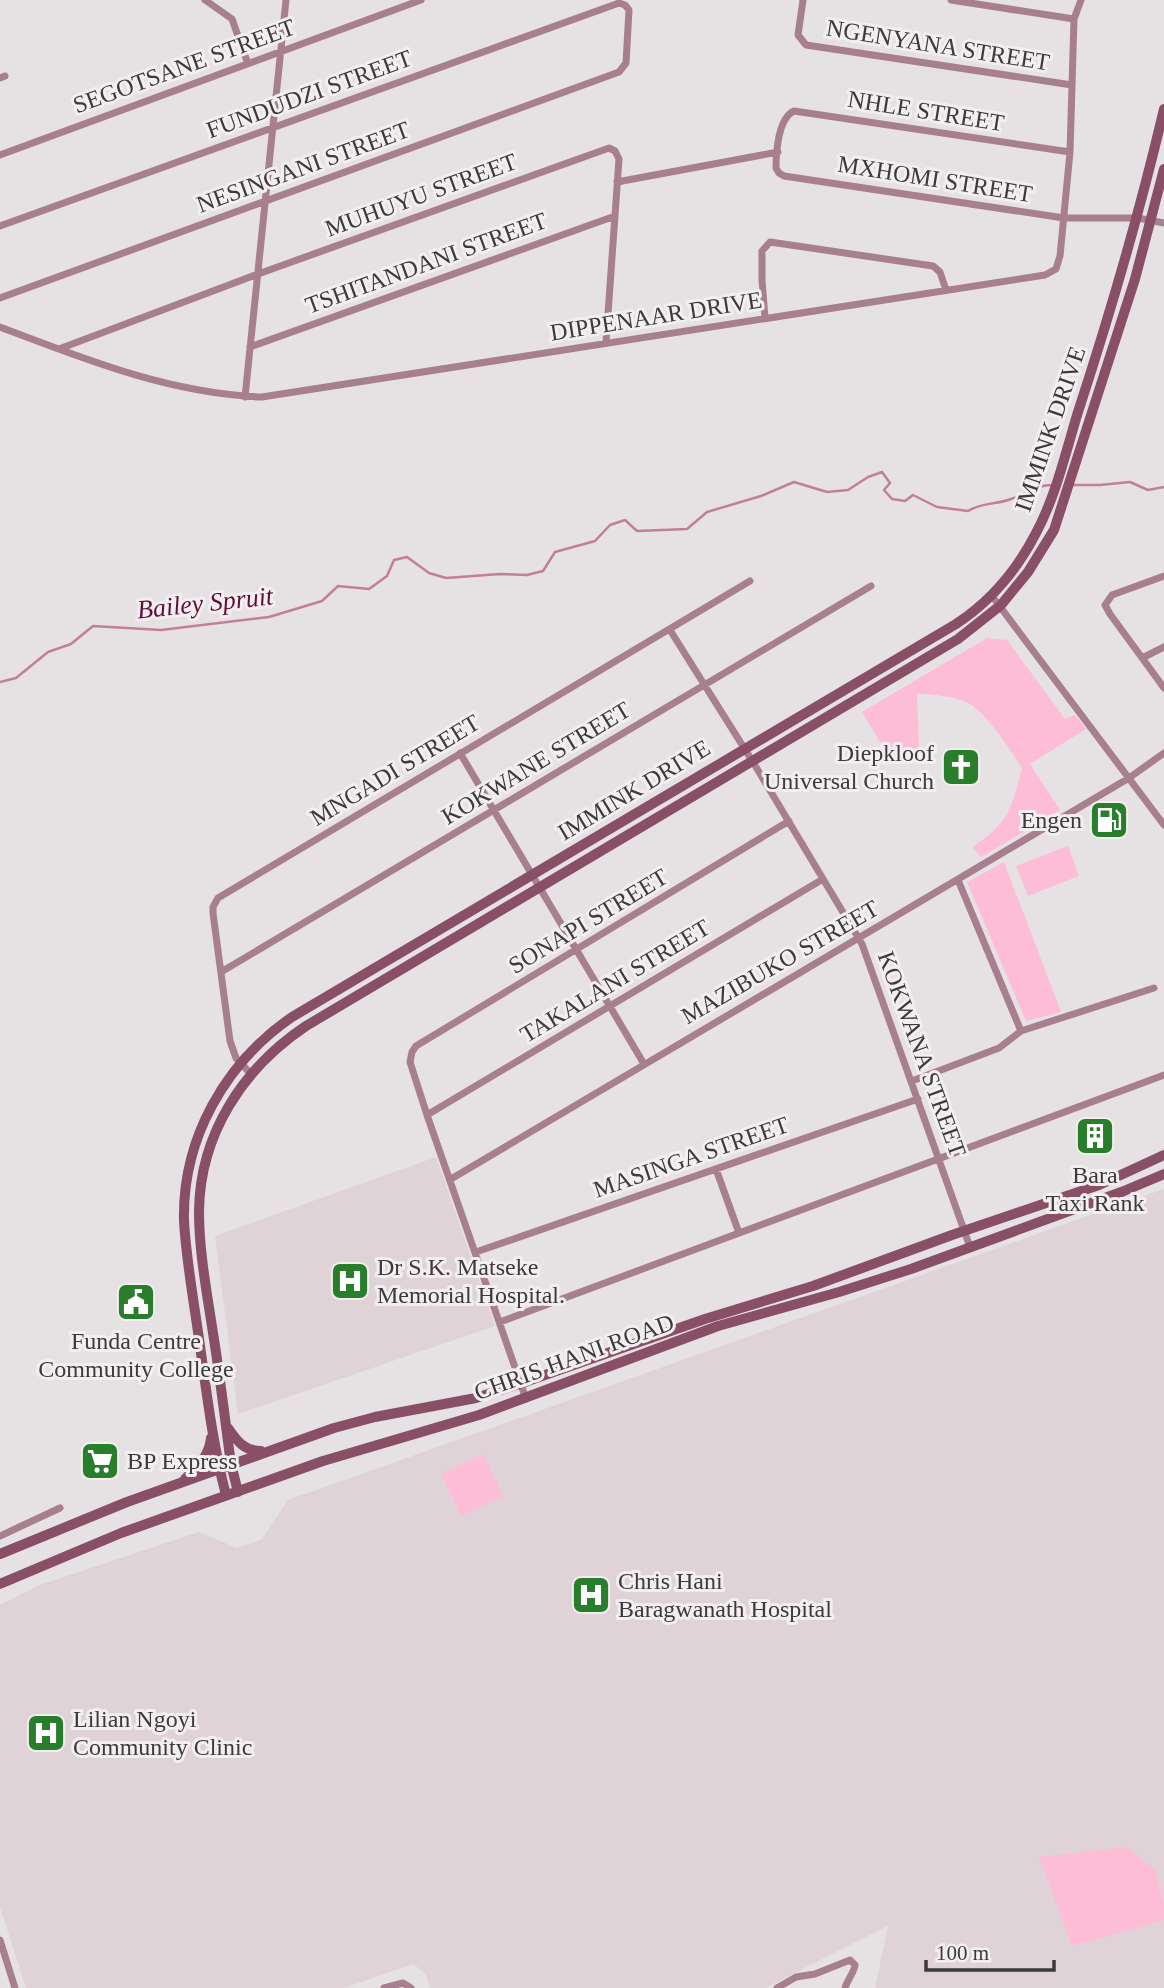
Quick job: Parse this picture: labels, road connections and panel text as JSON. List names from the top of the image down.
{
  "streets": {
    "main road": ["IMMINK DRIVE", "CHRIS HANI ROAD"],
    "street": [
      "NGENYANA STREET",
      "SEGOTSANE STREET",
      "FUNDUDZI STREET",
      "NHLE STREET",
      "NESINGANI STREET",
      "MXHOMI STREET",
      "MUHUYU STREET",
      "TSHITANDANI STREET",
      "DIPPENAAR DRIVE",
      "KOKWANE STREET",
      "MNGADI STREET",
      "SONAPI STREET",
      "MAZIBUKO STREET",
      "TAKALANI STREET",
      "KOKWANA STREET",
      "MASINGA STREET"
    ]
  },
  "crossings": [
    ["NGENYANA STREET", "DIPPENAAR DRIVE"],
    ["FUNDUDZI STREET", "NESINGANI STREET"],
    ["NHLE STREET", "MXHOMI STREET"],
    ["NHLE STREET", "DIPPENAAR DRIVE"],
    ["MXHOMI STREET", "DIPPENAAR DRIVE"],
    ["MXHOMI STREET", "IMMINK DRIVE"],
    ["MUHUYU STREET", "TSHITANDANI STREET"],
    ["MUHUYU STREET", "DIPPENAAR DRIVE"],
    ["IMMINK DRIVE", "MNGADI STREET"],
    ["IMMINK DRIVE", "KOKWANA STREET"],
    ["IMMINK DRIVE", "CHRIS HANI ROAD"],
    ["KOKWANE STREET", "MNGADI STREET"],
    ["KOKWANE STREET", "KOKWANA STREET"],
    ["MNGADI STREET", "KOKWANA STREET"],
    ["SONAPI STREET", "TAKALANI STREET"],
    ["SONAPI STREET", "KOKWANA STREET"],
    ["MAZIBUKO STREET", "KOKWANA STREET"],
    ["TAKALANI STREET", "KOKWANA STREET"],
    ["KOKWANA STREET", "MASINGA STREET"],
    ["KOKWANA STREET", "CHRIS HANI ROAD"]
  ],
  "water": ["Bailey Spruit"],
  "places": {
    "church": ["Diepkloof Universal Church"],
    "fuel station": ["Engen"],
    "building": ["Bara Taxi Rank"],
    "hospital": ["Dr S.K. Matseke Memorial Hospital.", "Chris Hani Baragwanath Hospital", "Lilian Ngoyi Community Clinic"],
    "public building": ["Funda Centre Community College"],
    "supermarket": ["BP Express"]
  },
  "scale_bar": "100 m"
}
